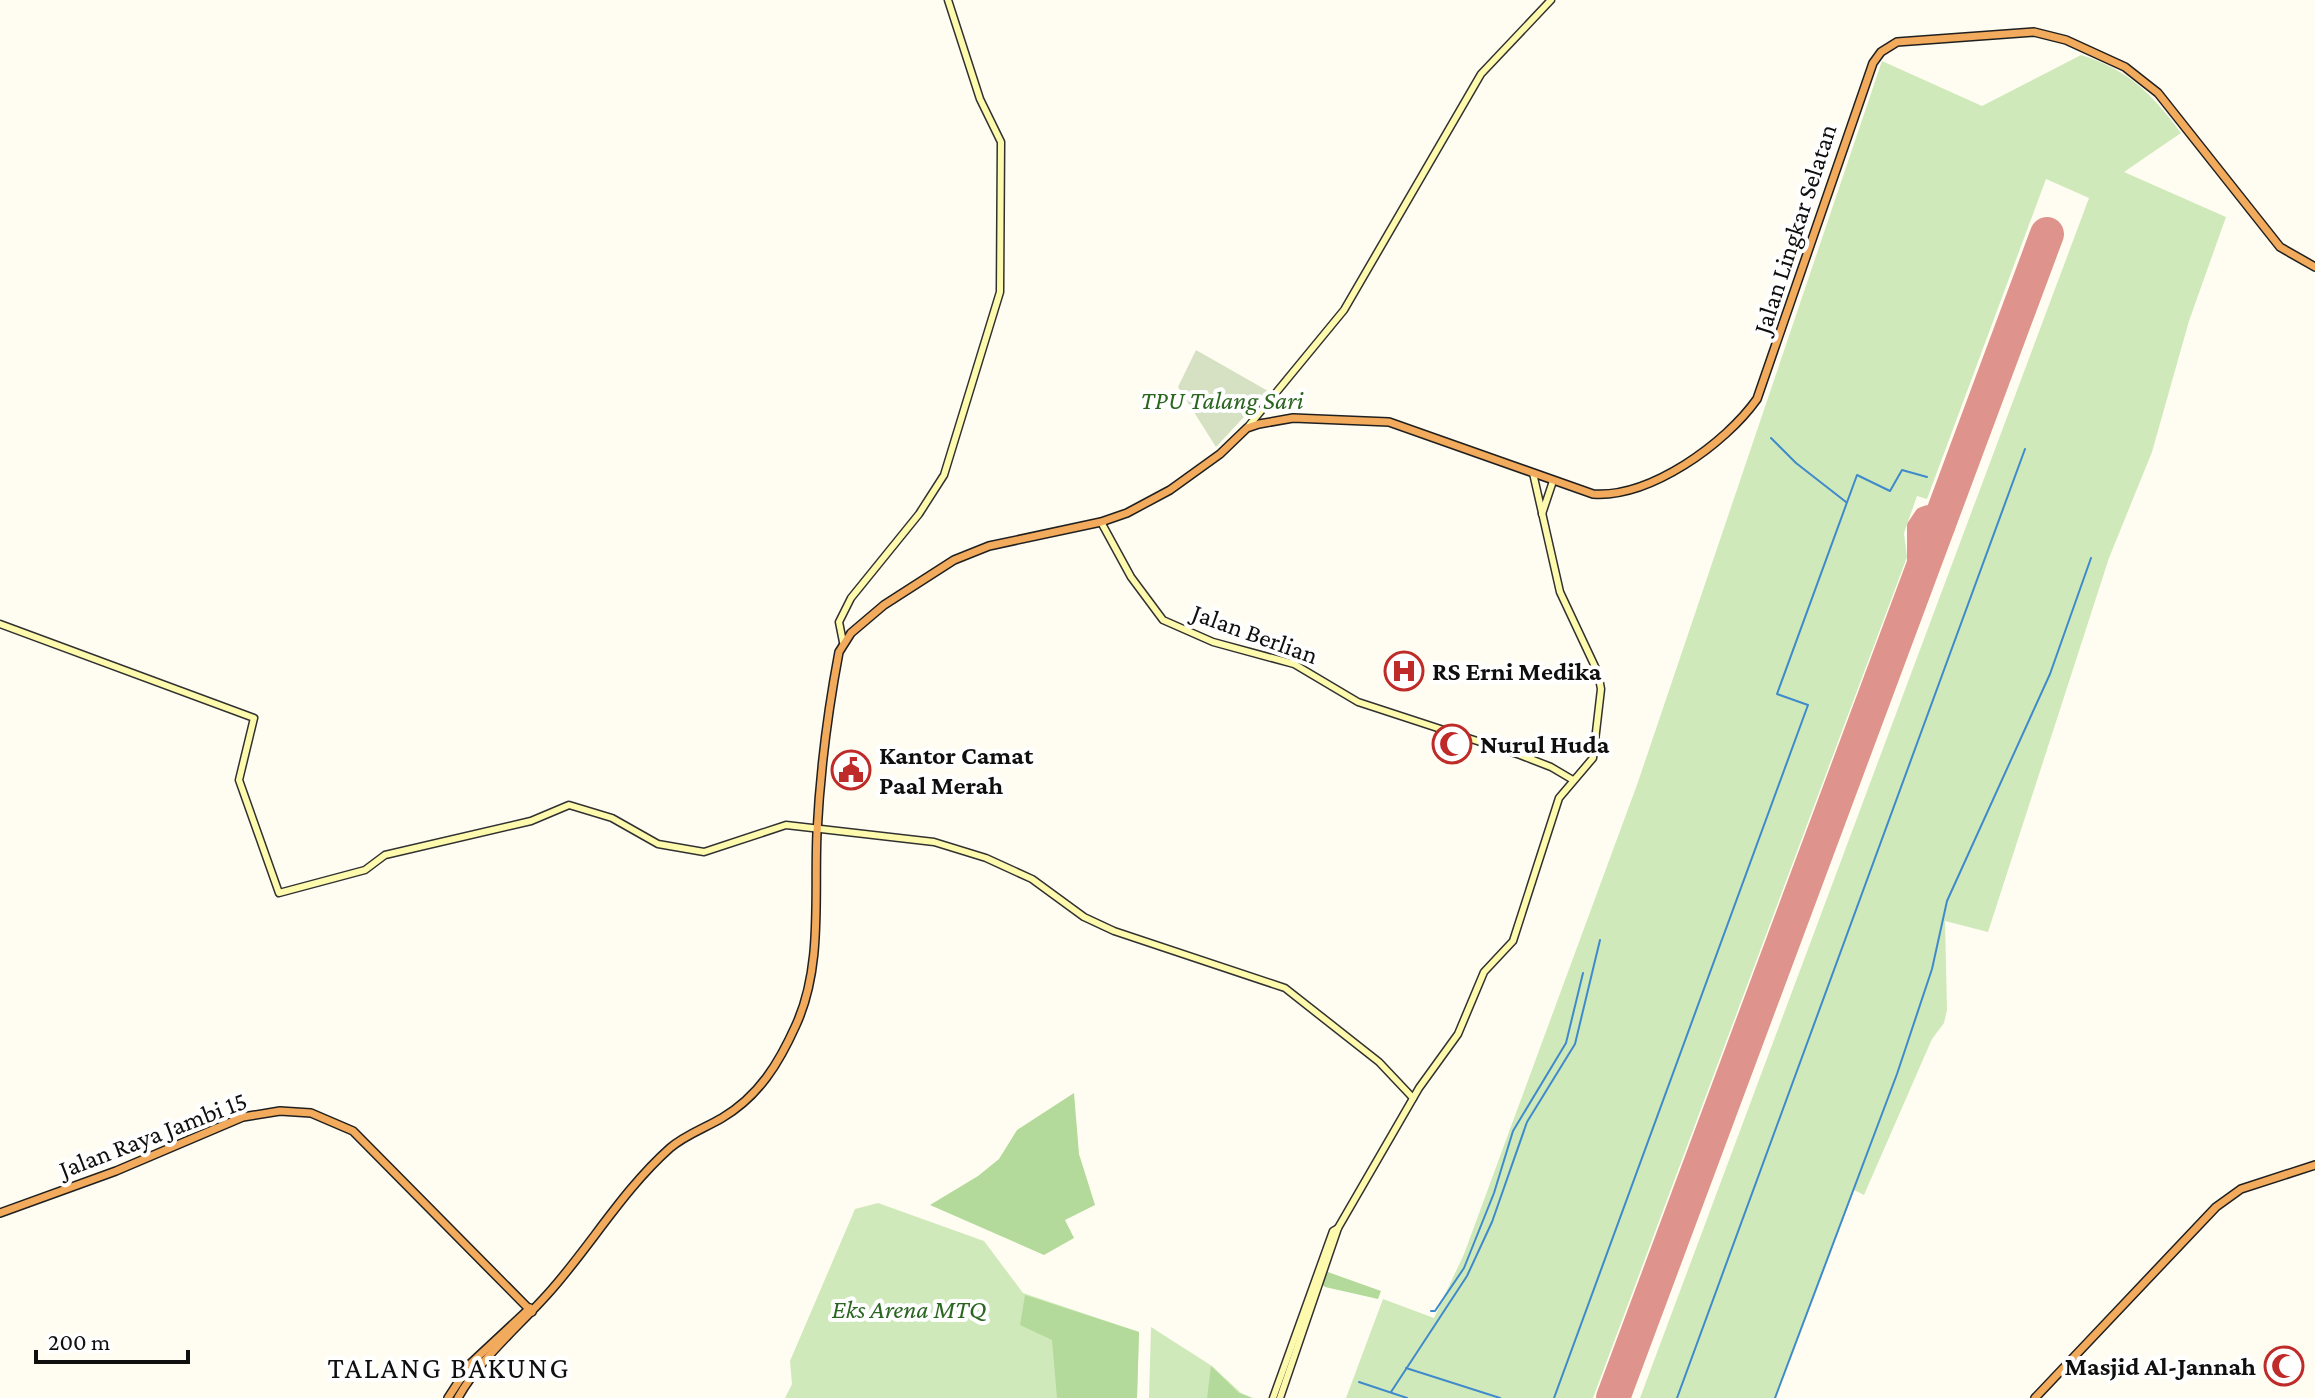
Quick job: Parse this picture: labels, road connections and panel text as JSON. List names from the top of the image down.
{
  "streets": {
    "highway": ["Jalan Lingkar Selatan", "Jalan Raya Jambi 15"],
    "street": ["Jalan Berlian"]
  },
  "districts": ["TALANG BAKUNG"],
  "parks": ["TPU Talang Sari", "Eks Arena MTQ"],
  "places": {
    "hospital": ["RS Erni Medika"],
    "mosque": ["Nurul Huda", "Masjid Al-Jannah"],
    "public building": ["Kantor Camat Paal Merah"]
  },
  "scale_bar": "200 m"
}
